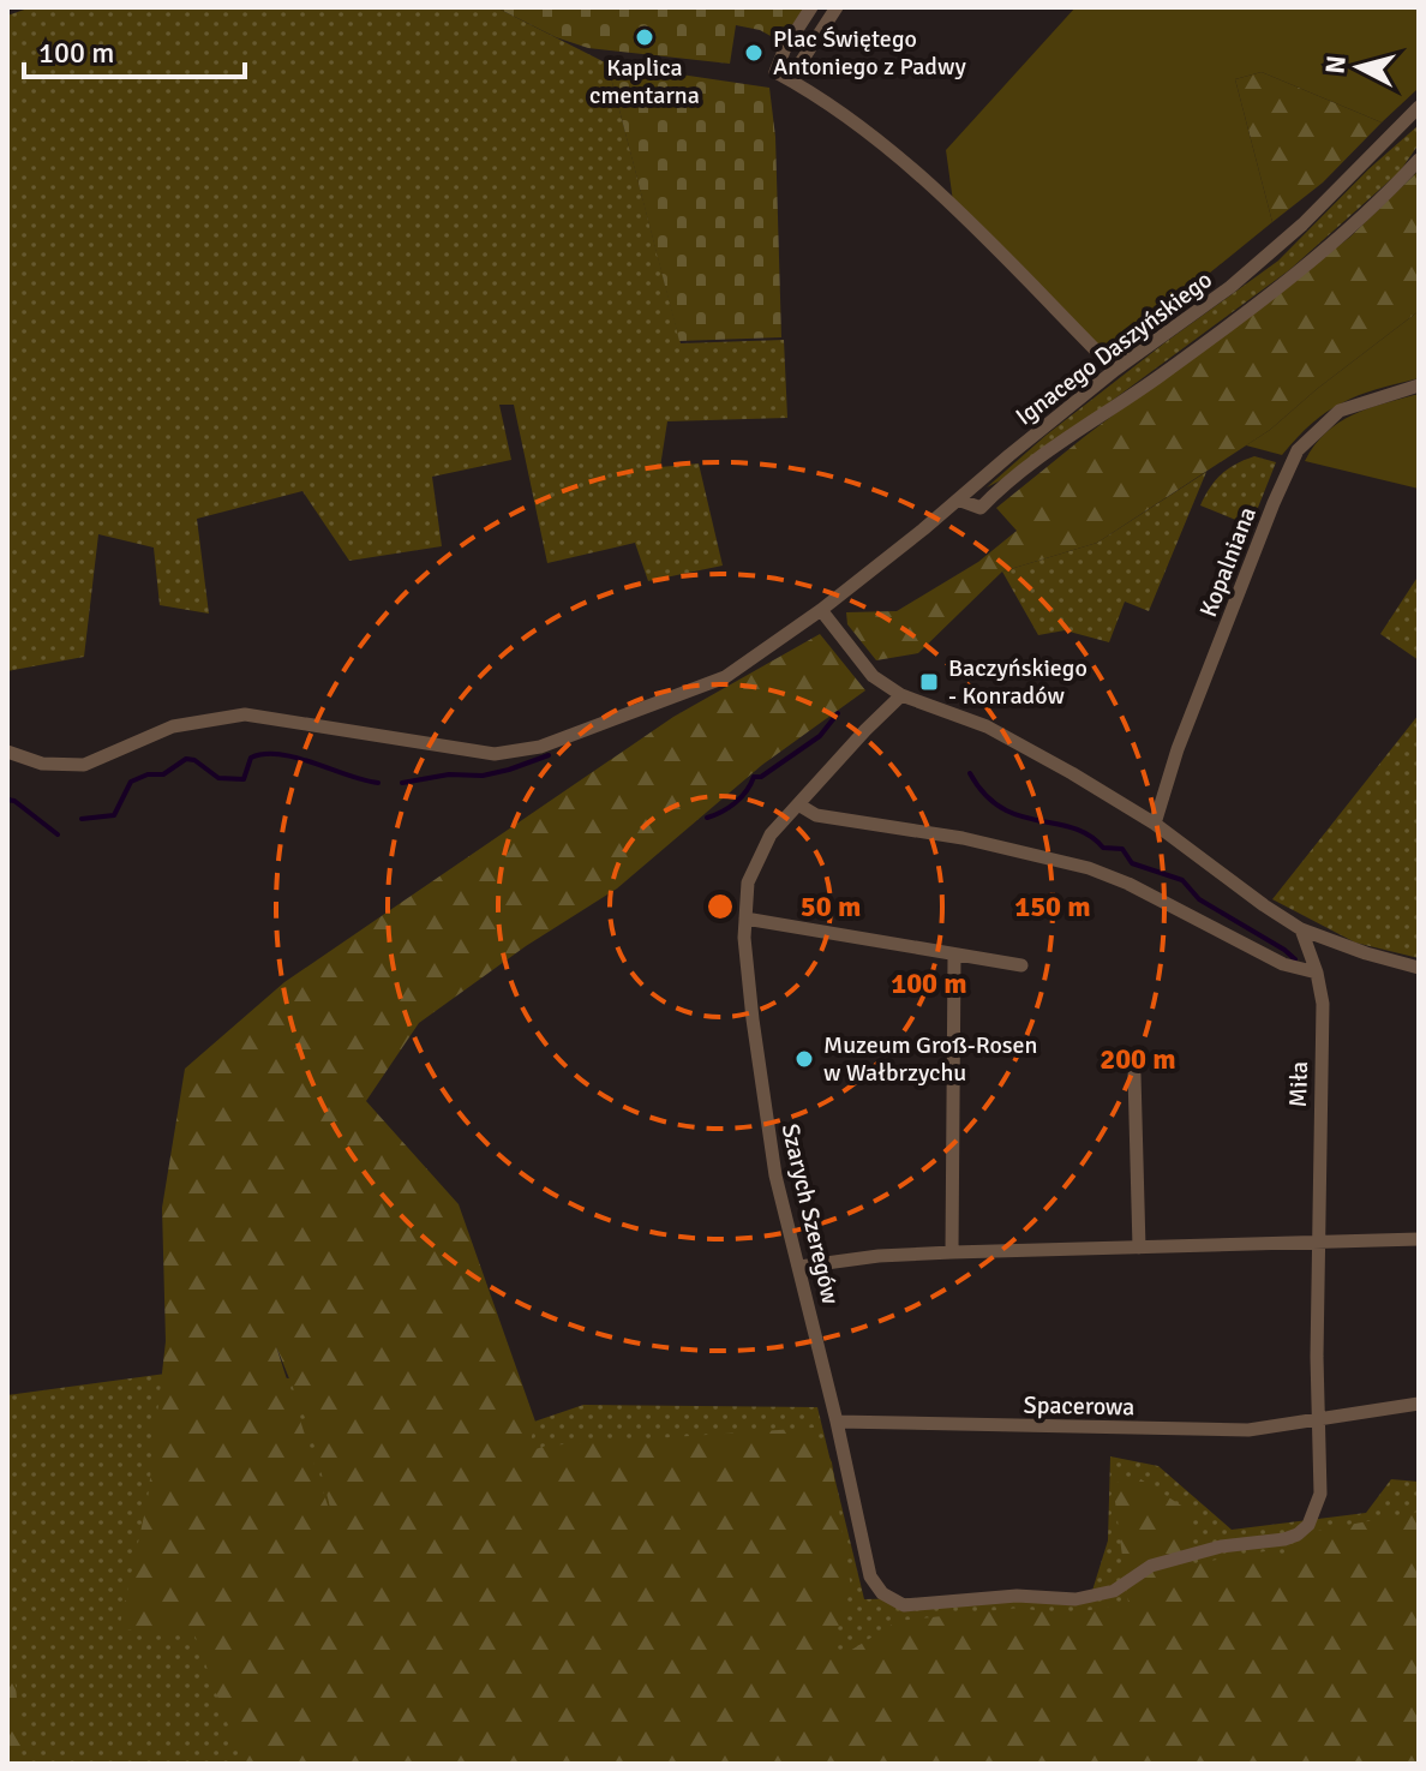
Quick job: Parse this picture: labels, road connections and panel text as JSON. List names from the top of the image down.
{
  "streets": {
    "street": [
      "Ignacego Daszyńskiego",
      "Kopalniana",
      "Miła",
      "Szarych Szeregów",
      "Spacerowa"
    ]
  },
  "crossings": [
    ["Miła", "Szarych Szeregów"],
    ["Miła", "Spacerowa"],
    ["Szarych Szeregów", "Spacerowa"]
  ],
  "places": {
    "other": ["Kaplica cmentarna", "Plac Świętego Antoniego z Padwy", "Muzeum Groß-Rosen w Wałbrzychu"],
    "transit": ["Baczyńskiego - Konradów"]
  },
  "scale_bar": "100 m",
  "north": "left",
  "rings": [
    "50 m",
    "150 m",
    "100 m",
    "200 m"
  ]
}
